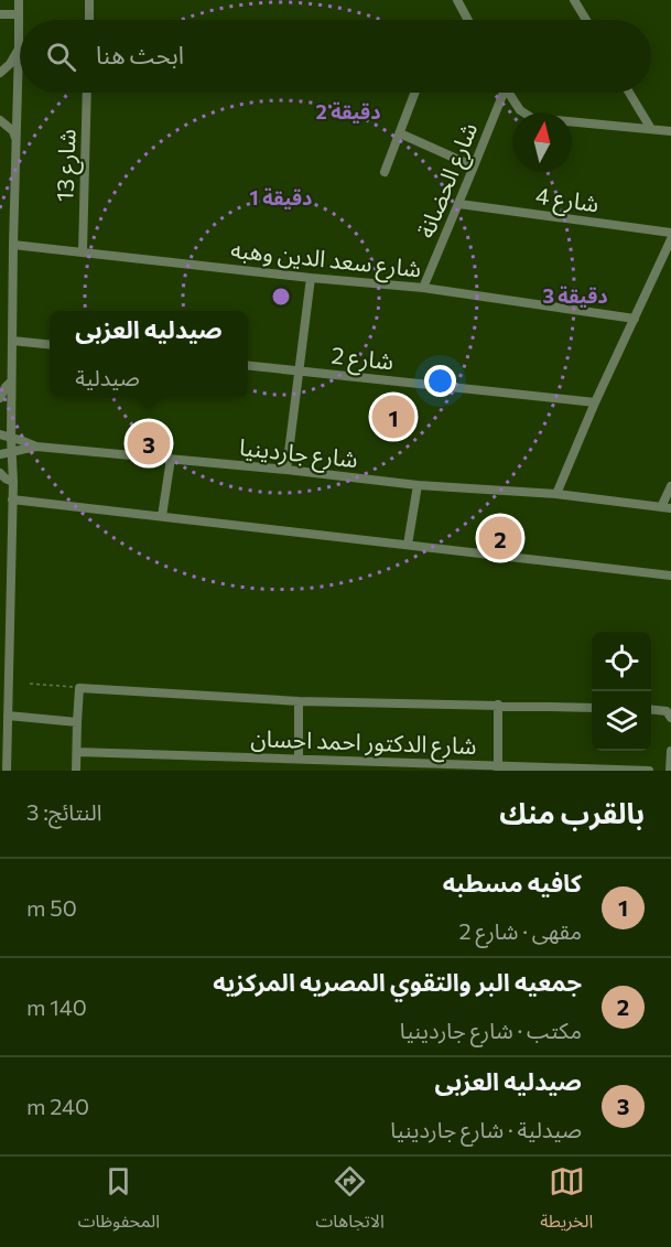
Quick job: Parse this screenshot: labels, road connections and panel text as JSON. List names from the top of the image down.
{
  "streets": {
    "street": [
      "شارع 13",
      "شارع الحضانة",
      "شارع 4",
      "شارع سعد الدين وهبه",
      "شارع 2",
      "شارع جاردينيا",
      "شارع الدكتور احمد احسان"
    ]
  },
  "crossings": [
    ["شارع 13", "شارع سعد الدين وهبه"],
    ["شارع الحضانة", "شارع 4"],
    ["شارع الحضانة", "شارع سعد الدين وهبه"]
  ],
  "north": "top",
  "page": {
    "search": "ابحث هنا",
    "popup": ["صيدليه العزبى", "صيدلية"],
    "pins": ["1", "3", "2"],
    "heading": ["بالقرب منك", "النتائج: 3"],
    "list": [
      {
        "mark": "1",
        "name": "كافيه مسطبه",
        "note": "مقهى · شارع 2",
        "value": "50 m"
      },
      {
        "mark": "2",
        "name": "جمعيه البر والتقوي المصريه المركزيه",
        "note": "مكتب · شارع جاردينيا",
        "value": "140 m"
      },
      {
        "mark": "3",
        "name": "صيدليه العزبى",
        "note": "صيدلية · شارع جاردينيا",
        "value": "240 m"
      }
    ],
    "nav": ["الخريطة", "الاتجاهات", "المحفوظات"]
  },
  "rings": ["2 دقيقة", "1 دقيقة", "3 دقيقة"]
}
